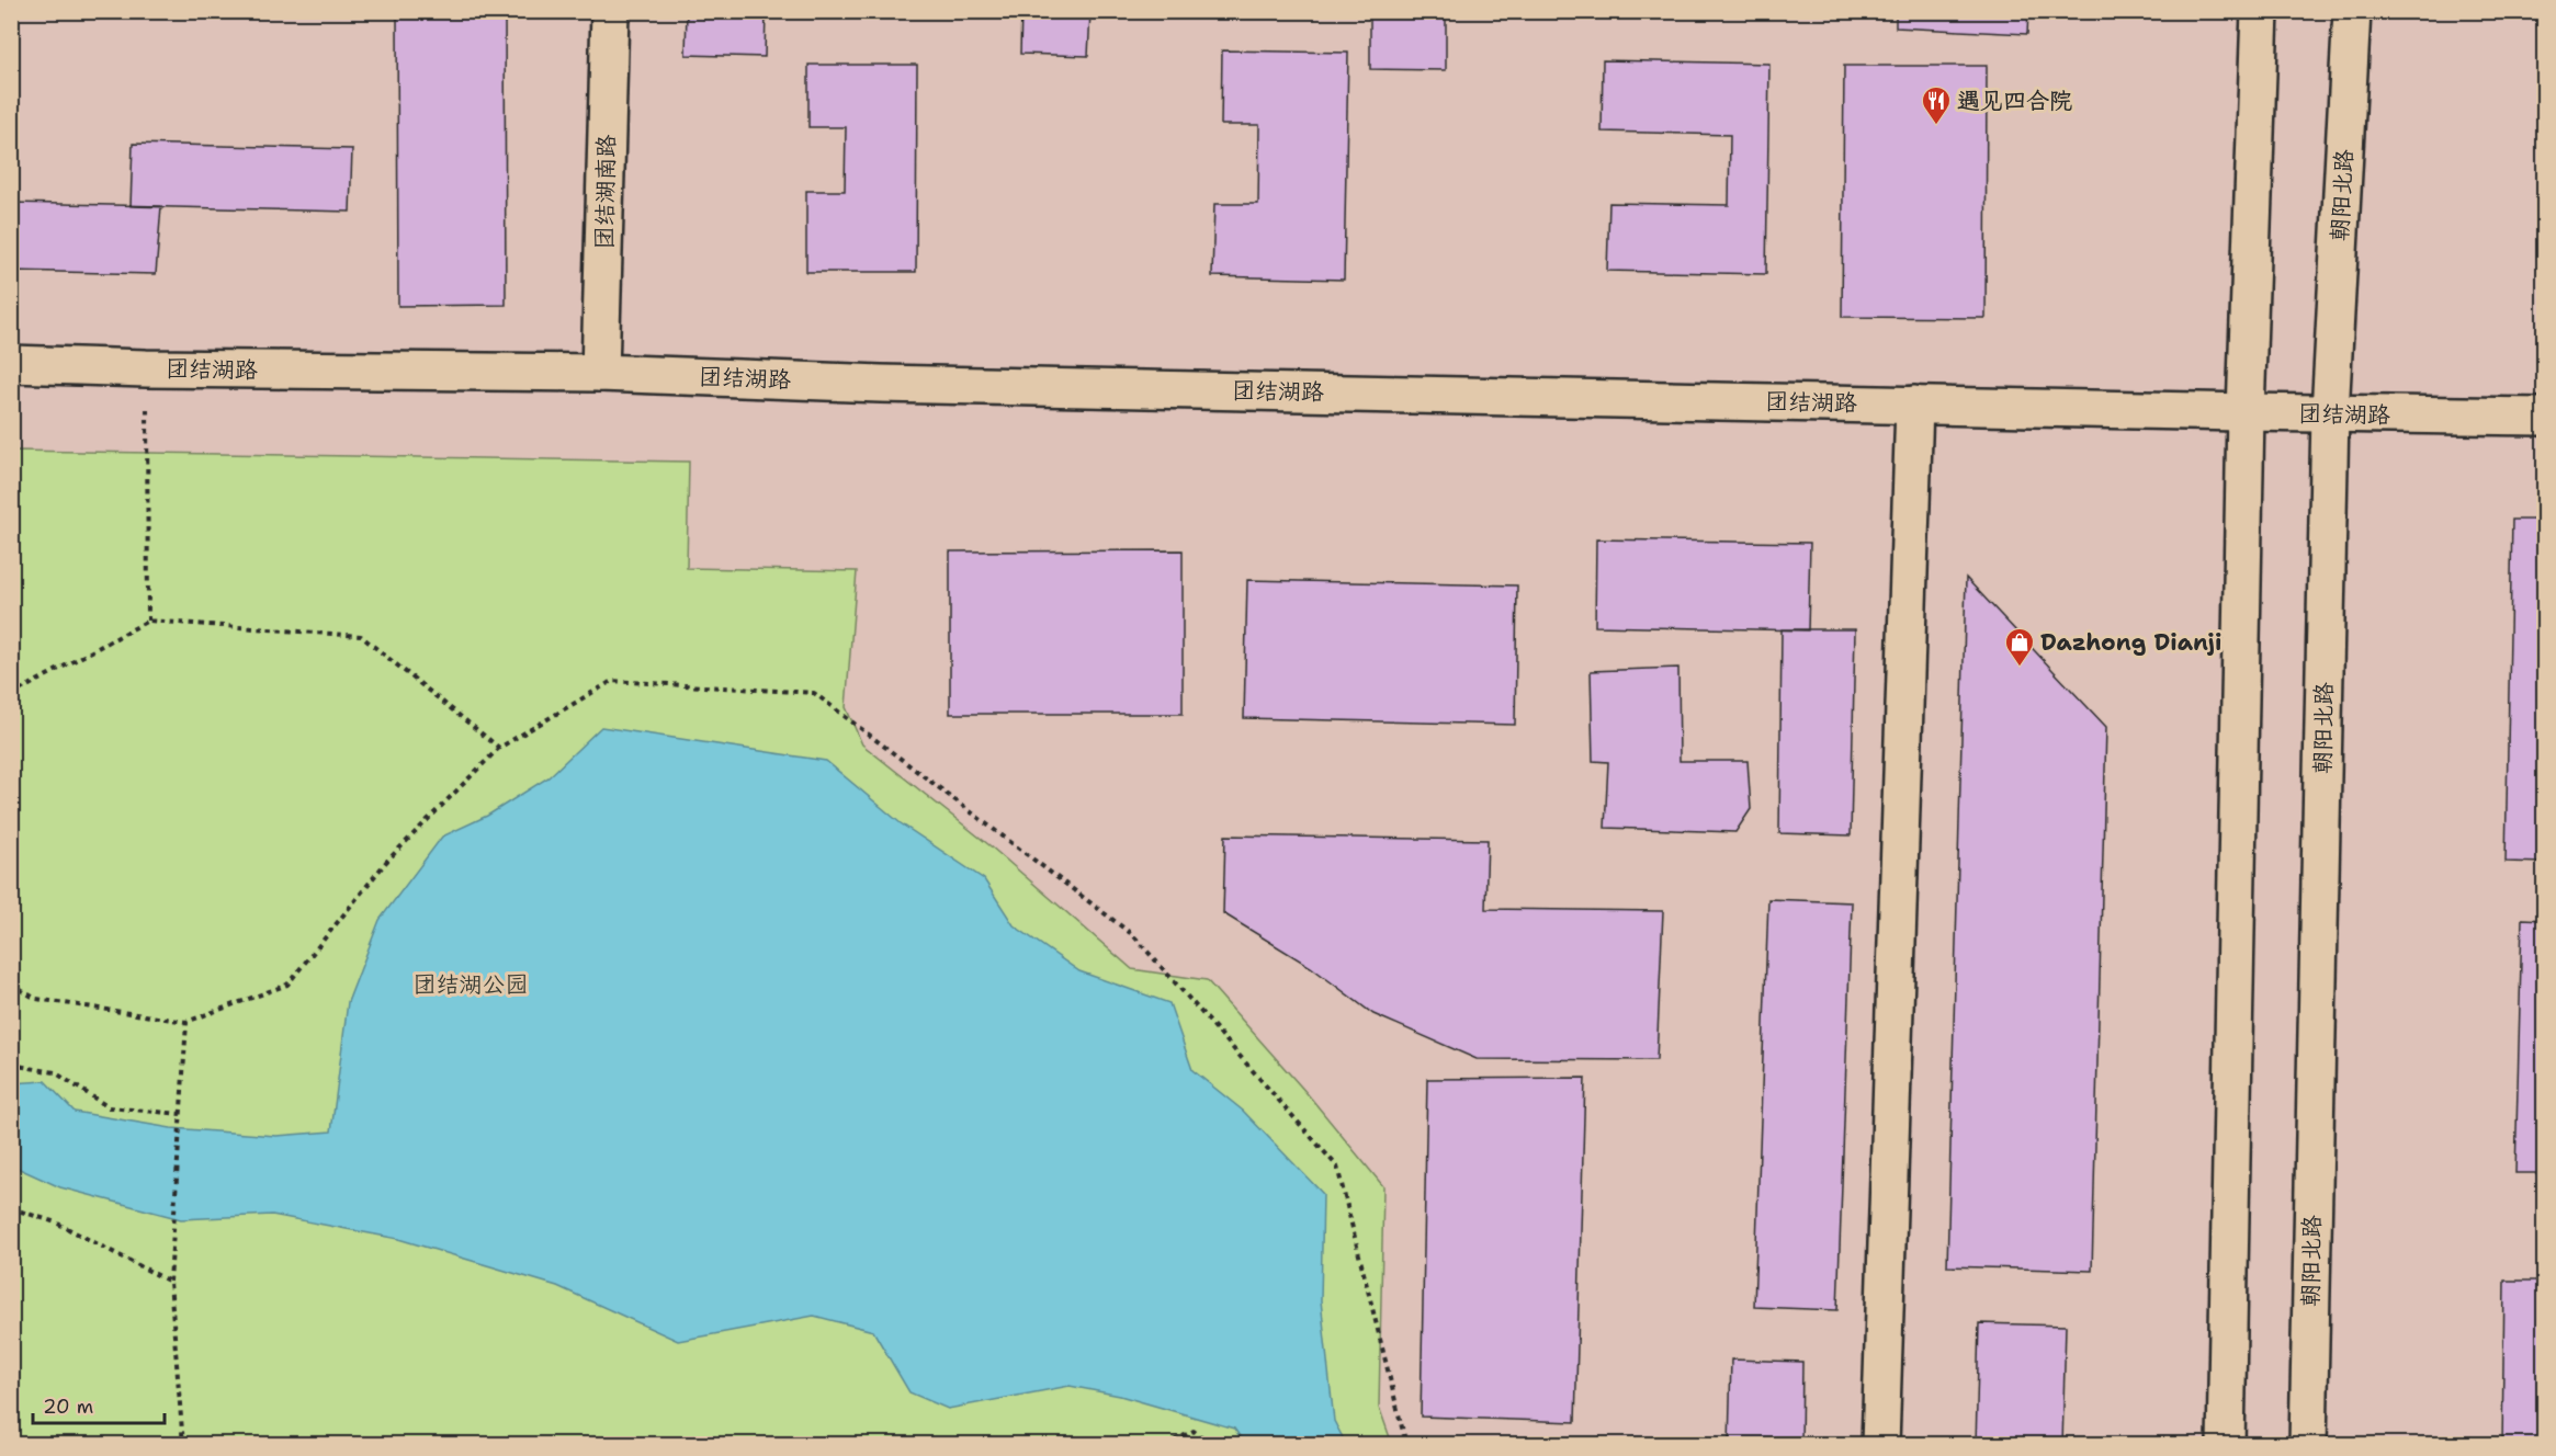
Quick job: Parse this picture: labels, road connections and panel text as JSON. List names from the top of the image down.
{
  "streets": {
    "street": ["团结湖南路", "朝阳北路", "团结湖路"]
  },
  "crossings": [
    ["团结湖南路", "团结湖路"],
    ["朝阳北路", "团结湖路"]
  ],
  "parks": ["团结湖公园"],
  "places": {
    "restaurant": ["遇见四合院"],
    "shop": ["Dazhong Dianji"]
  },
  "scale_bar": "20 m"
}
